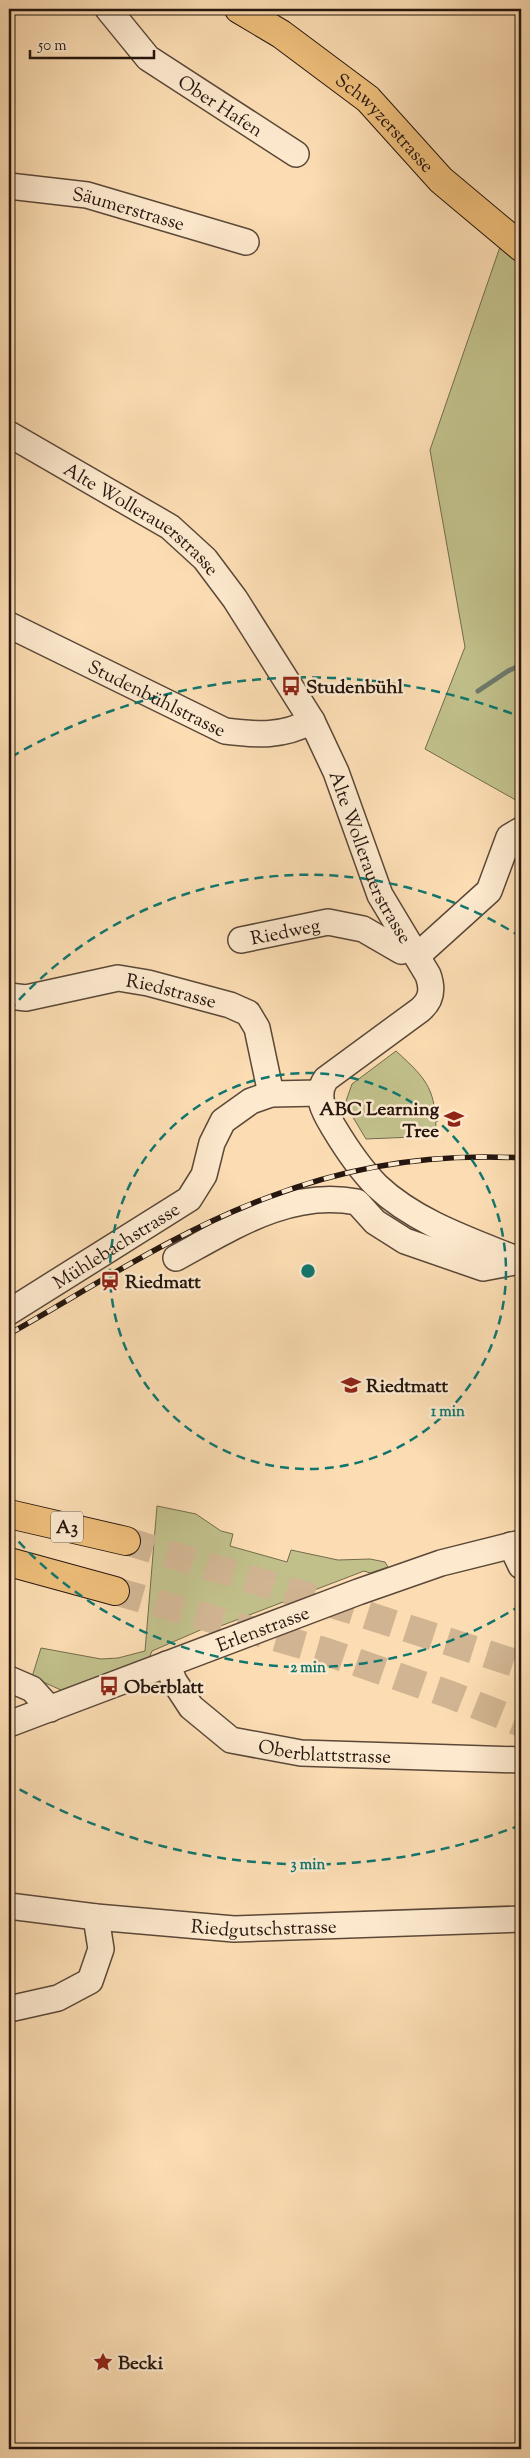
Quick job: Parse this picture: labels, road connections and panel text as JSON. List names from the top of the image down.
{
  "streets": {
    "main road": ["Schwyzerstrasse", "A3"],
    "street": [
      "Ober Hafen",
      "Säumerstrasse",
      "Alte Wollerauerstrasse",
      "Studenbühlstrasse",
      "Riedweg",
      "Riedstrasse",
      "Mühlebachstrasse",
      "Erlenstrasse",
      "Oberblattstrasse",
      "Riedgutschstrasse"
    ]
  },
  "crossings": [
    ["Alte Wollerauerstrasse", "Studenbühlstrasse"],
    ["Alte Wollerauerstrasse", "Riedweg"],
    ["Alte Wollerauerstrasse", "Mühlebachstrasse"],
    ["Riedstrasse", "Mühlebachstrasse"],
    ["Erlenstrasse", "Oberblattstrasse"]
  ],
  "places": {
    "bus stop": ["Studenbühl", "Oberblatt"],
    "school or university": ["ABC Learning Tree", "Riedtmatt"],
    "station": ["Riedmatt"],
    "place": ["Becki"]
  },
  "scale_bar": "50 m",
  "rings": ["1 min", "2 min", "3 min"]
}
